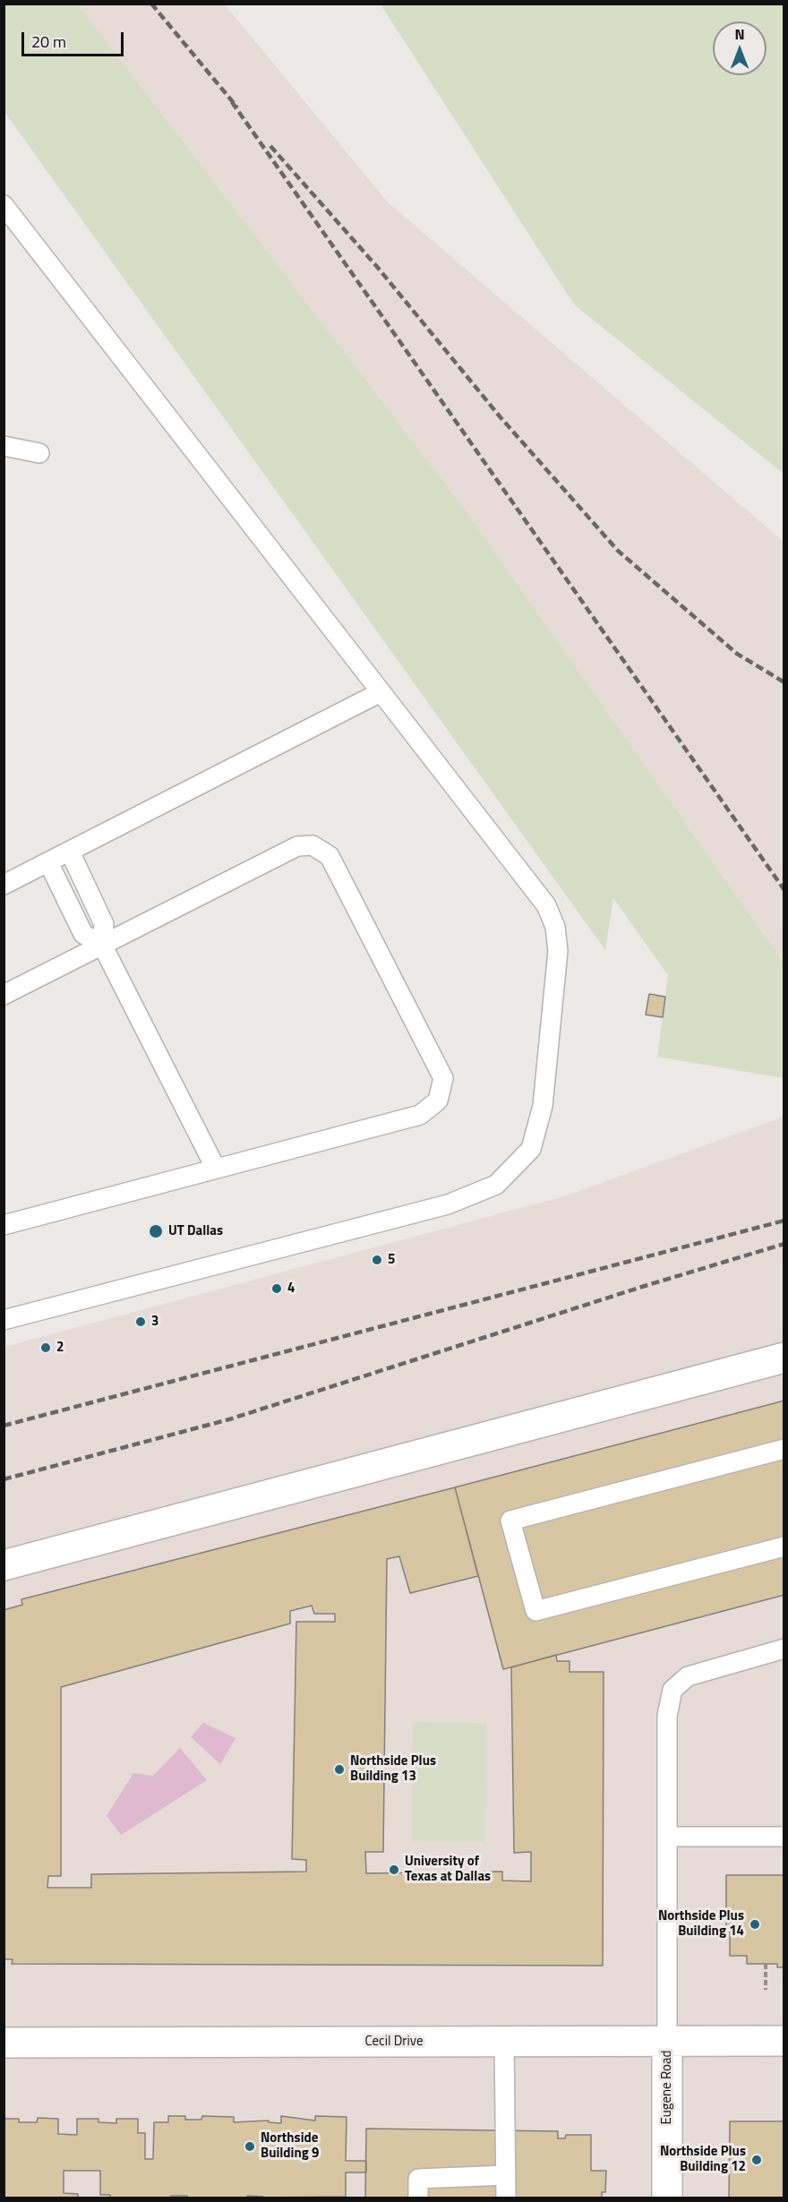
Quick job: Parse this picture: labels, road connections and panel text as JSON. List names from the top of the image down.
{
  "streets": {
    "street": ["Cecil Drive", "Eugene Road"]
  },
  "crossings": [
    ["Cecil Drive", "Eugene Road"]
  ],
  "places": [
    "UT Dallas",
    "5",
    "4",
    "3",
    "2",
    "Northside Plus Building 13",
    "University of Texas at Dallas",
    "Northside Plus Building 14",
    "Northside Building 9",
    "Northside Plus Building 12"
  ],
  "scale_bar": "20 m",
  "north": "top"
}
